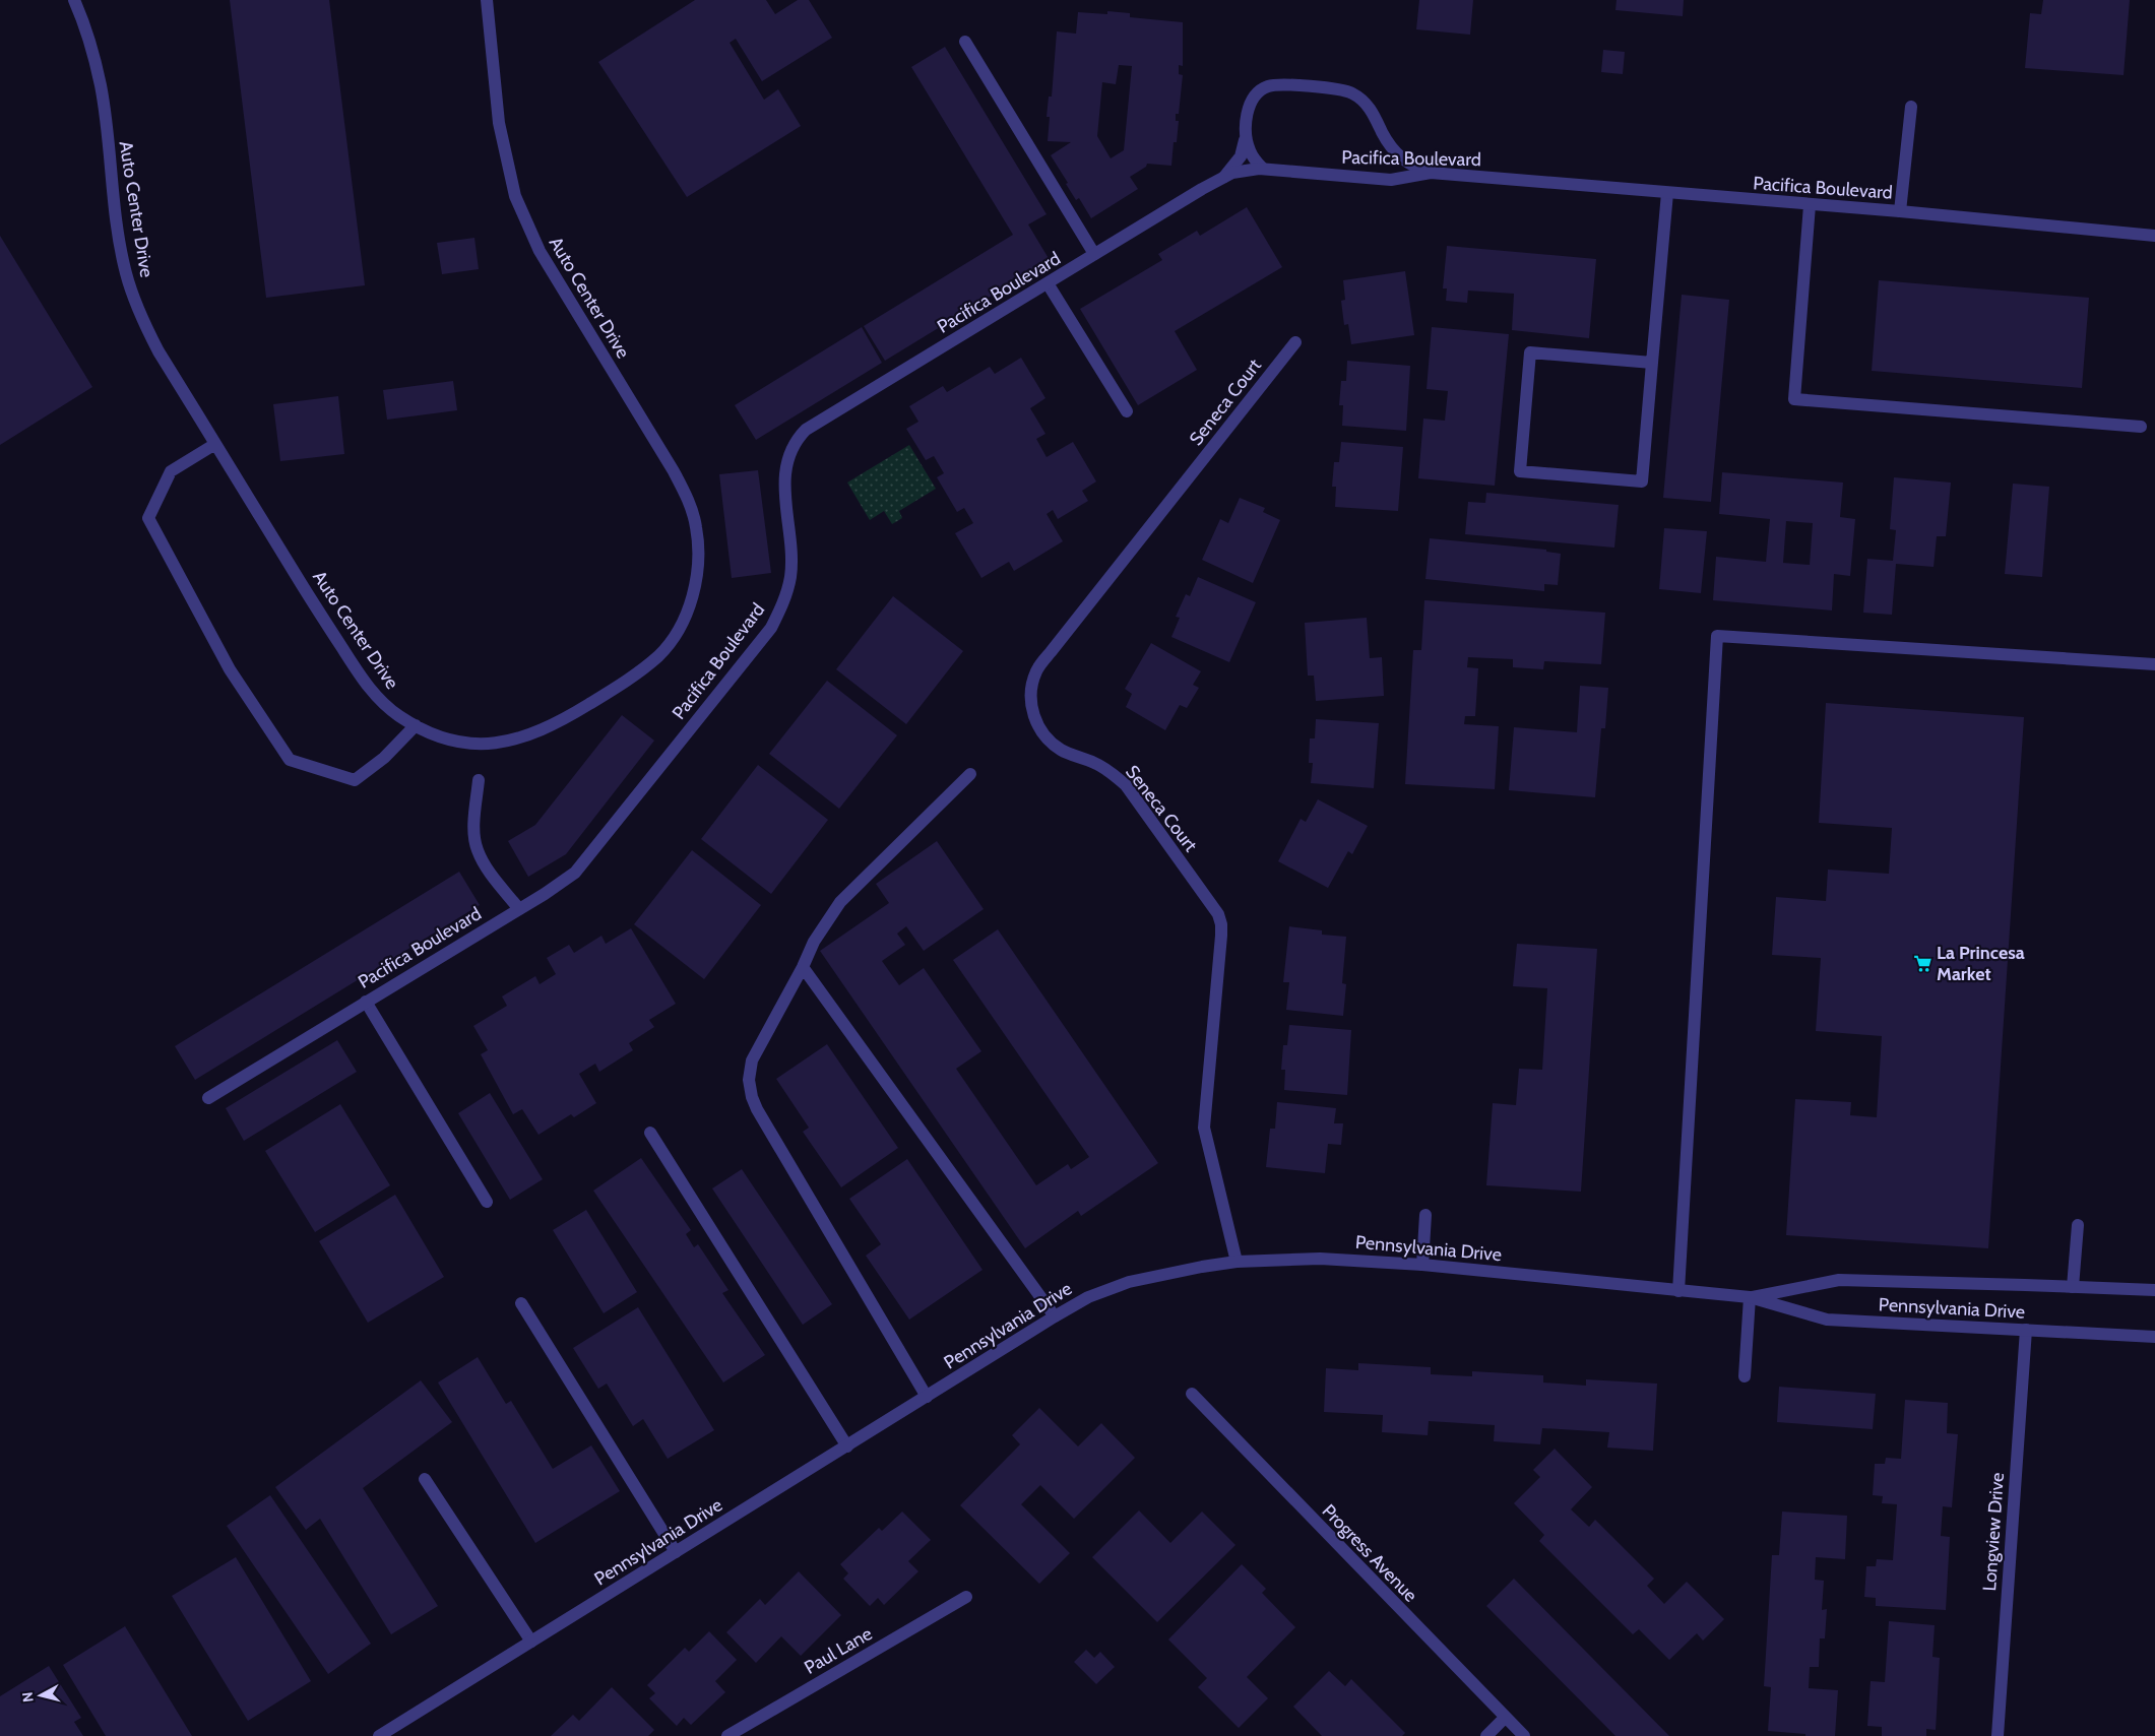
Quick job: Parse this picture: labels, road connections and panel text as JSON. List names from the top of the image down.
{
  "streets": {
    "street": [
      "Pacifica Boulevard",
      "Auto Center Drive",
      "Seneca Court",
      "Pennsylvania Drive",
      "Longview Drive",
      "Progress Avenue",
      "Paul Lane"
    ]
  },
  "crossings": [
    ["Seneca Court", "Pennsylvania Drive"],
    ["Pennsylvania Drive", "Longview Drive"]
  ],
  "places": {
    "supermarket": ["La Princesa Market"]
  },
  "north": "left"
}
